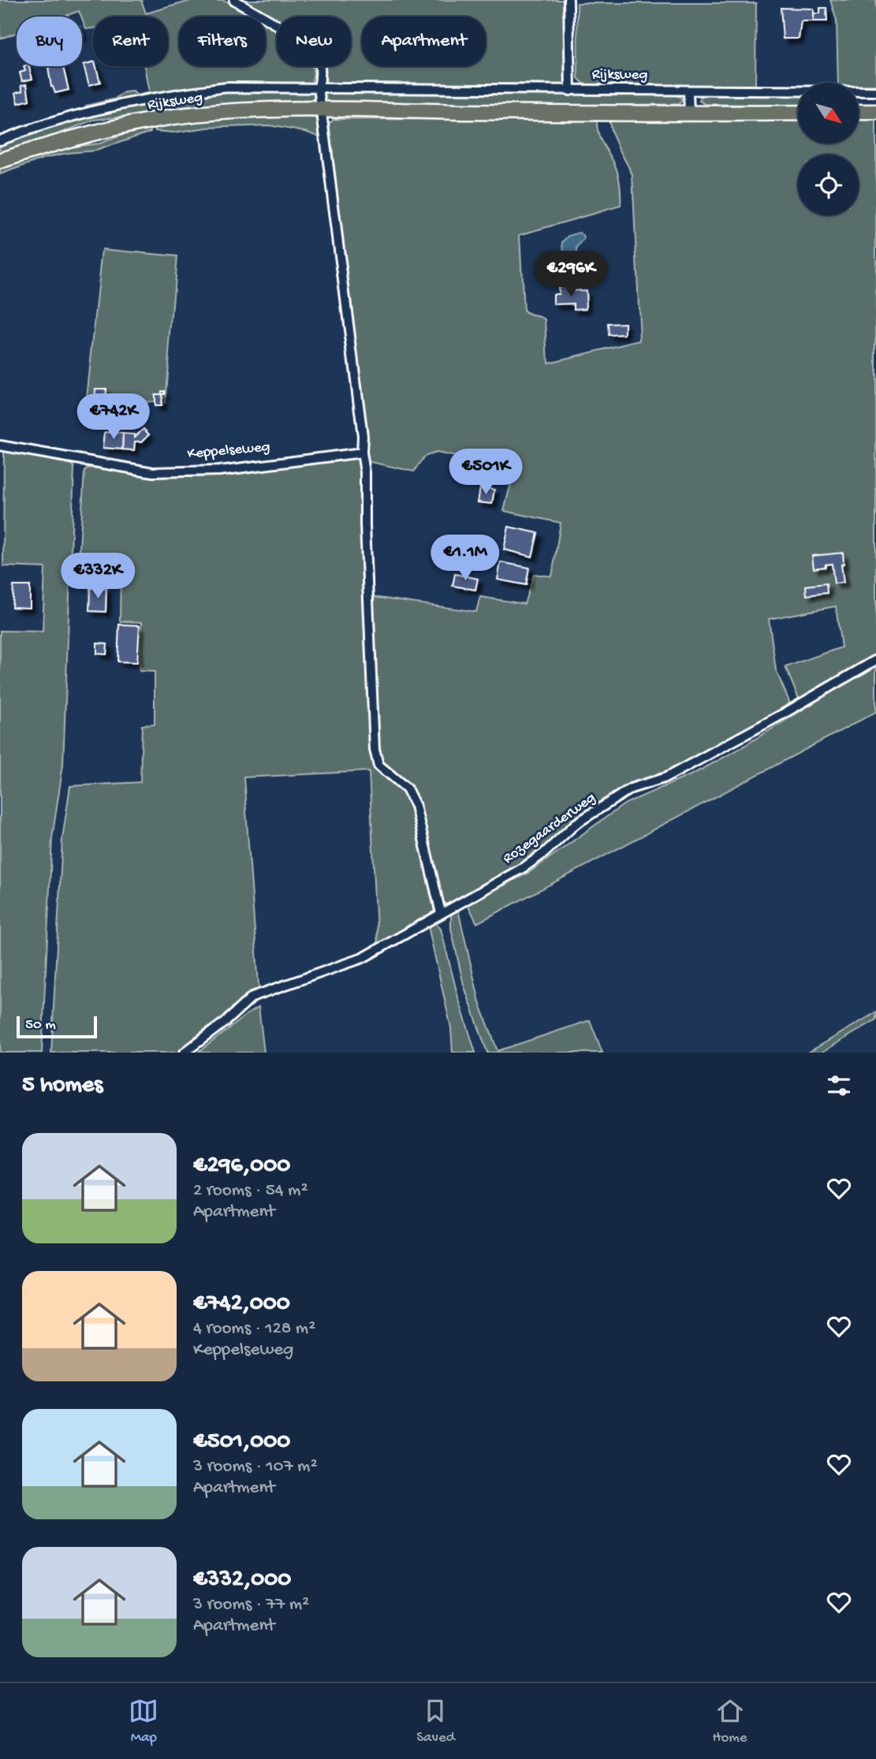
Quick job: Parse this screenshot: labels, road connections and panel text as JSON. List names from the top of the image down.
{
  "streets": {
    "main road": ["Rijksweg"],
    "street": ["Keppelseweg", "Rozegaarderweg"]
  },
  "scale_bar": "50 m",
  "north": "bottom right",
  "page": {
    "chip": [
      "Buy",
      "Rent",
      "Filters",
      "New",
      "Apartment"
    ],
    "price": [
      "€296K",
      "€742K",
      "€501K",
      "€1.1M",
      "€332K"
    ],
    "scale": "50 m",
    "heading": "5 homes",
    "list": [
      {
        "name": "€296,000",
        "note": "2 rooms · 54 m² · Apartment"
      },
      {
        "name": "€742,000",
        "note": "4 rooms · 128 m² · Keppelseweg"
      },
      {
        "name": "€501,000",
        "note": "3 rooms · 107 m² · Apartment"
      },
      {
        "name": "€332,000",
        "note": "3 rooms · 77 m² · Apartment"
      }
    ],
    "tabs": ["Map", "Saved", "Home"]
  }
}
